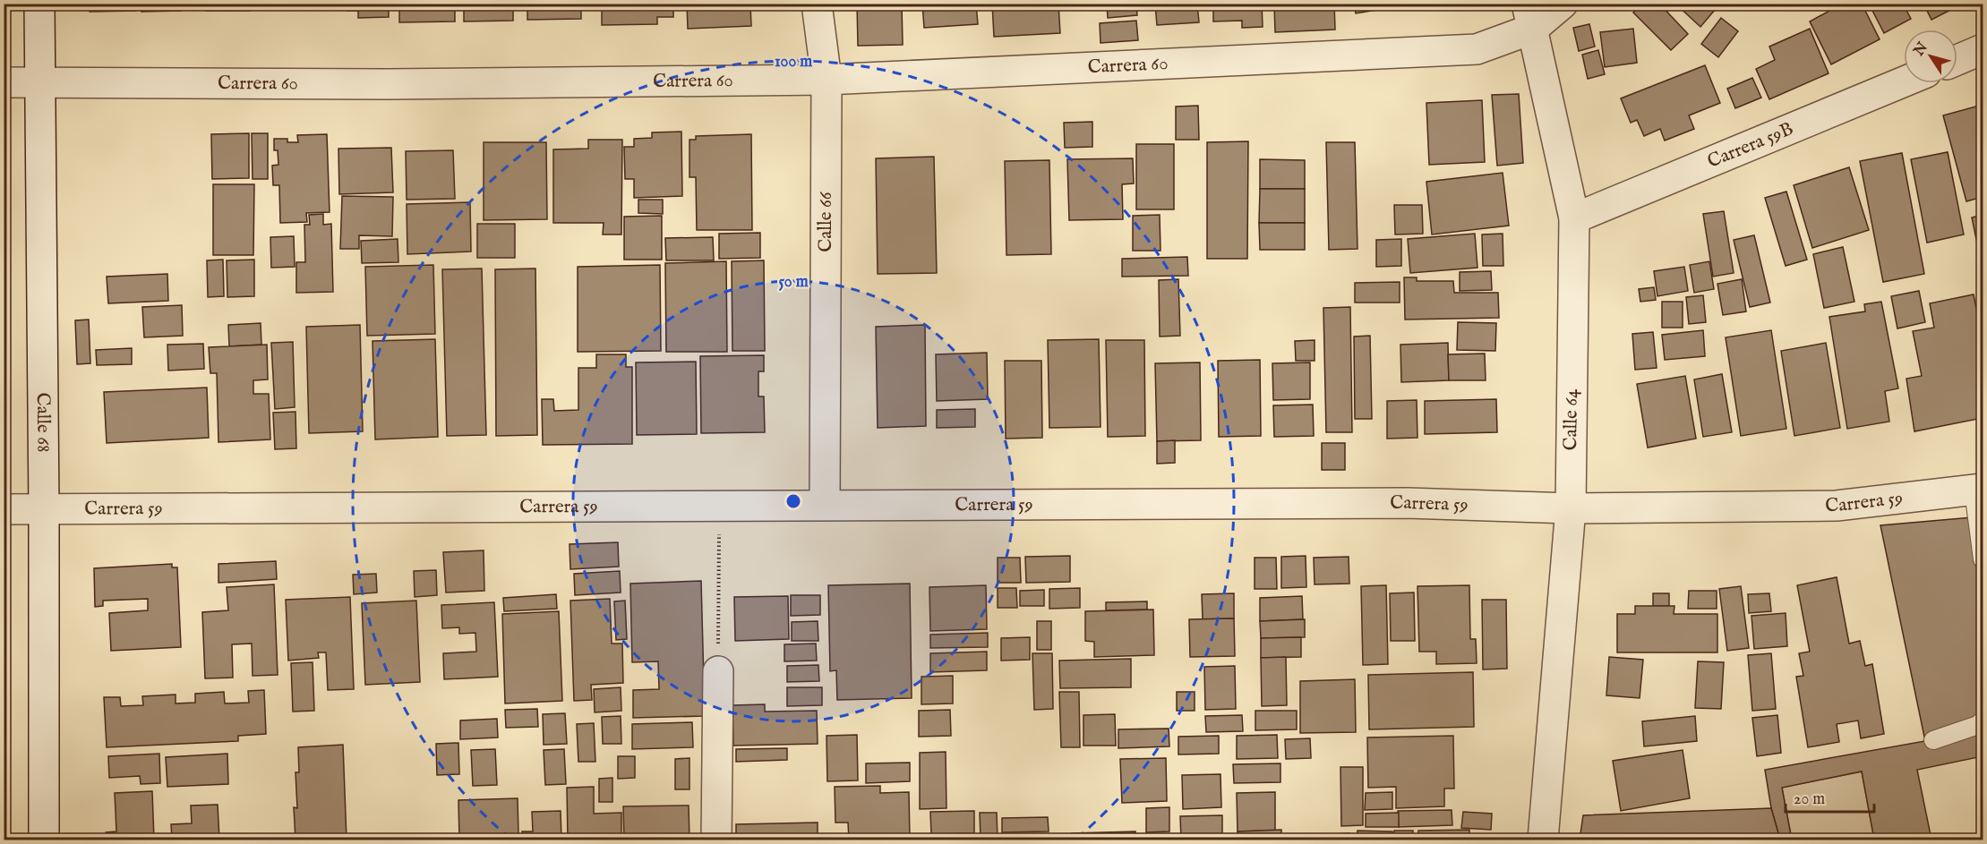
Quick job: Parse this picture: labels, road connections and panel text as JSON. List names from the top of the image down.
{
  "streets": {
    "street": [
      "Carrera 60",
      "Carrera 59B",
      "Calle 66",
      "Calle 64",
      "Calle 68",
      "Carrera 59"
    ]
  },
  "crossings": [
    ["Carrera 60", "Calle 66"],
    ["Carrera 60", "Calle 64"],
    ["Carrera 60", "Calle 68"],
    ["Carrera 59B", "Calle 64"],
    ["Calle 66", "Carrera 59"],
    ["Calle 64", "Carrera 59"],
    ["Calle 68", "Carrera 59"]
  ],
  "scale_bar": "20 m",
  "north": "top left",
  "rings": ["100 m", "50 m"]
}
